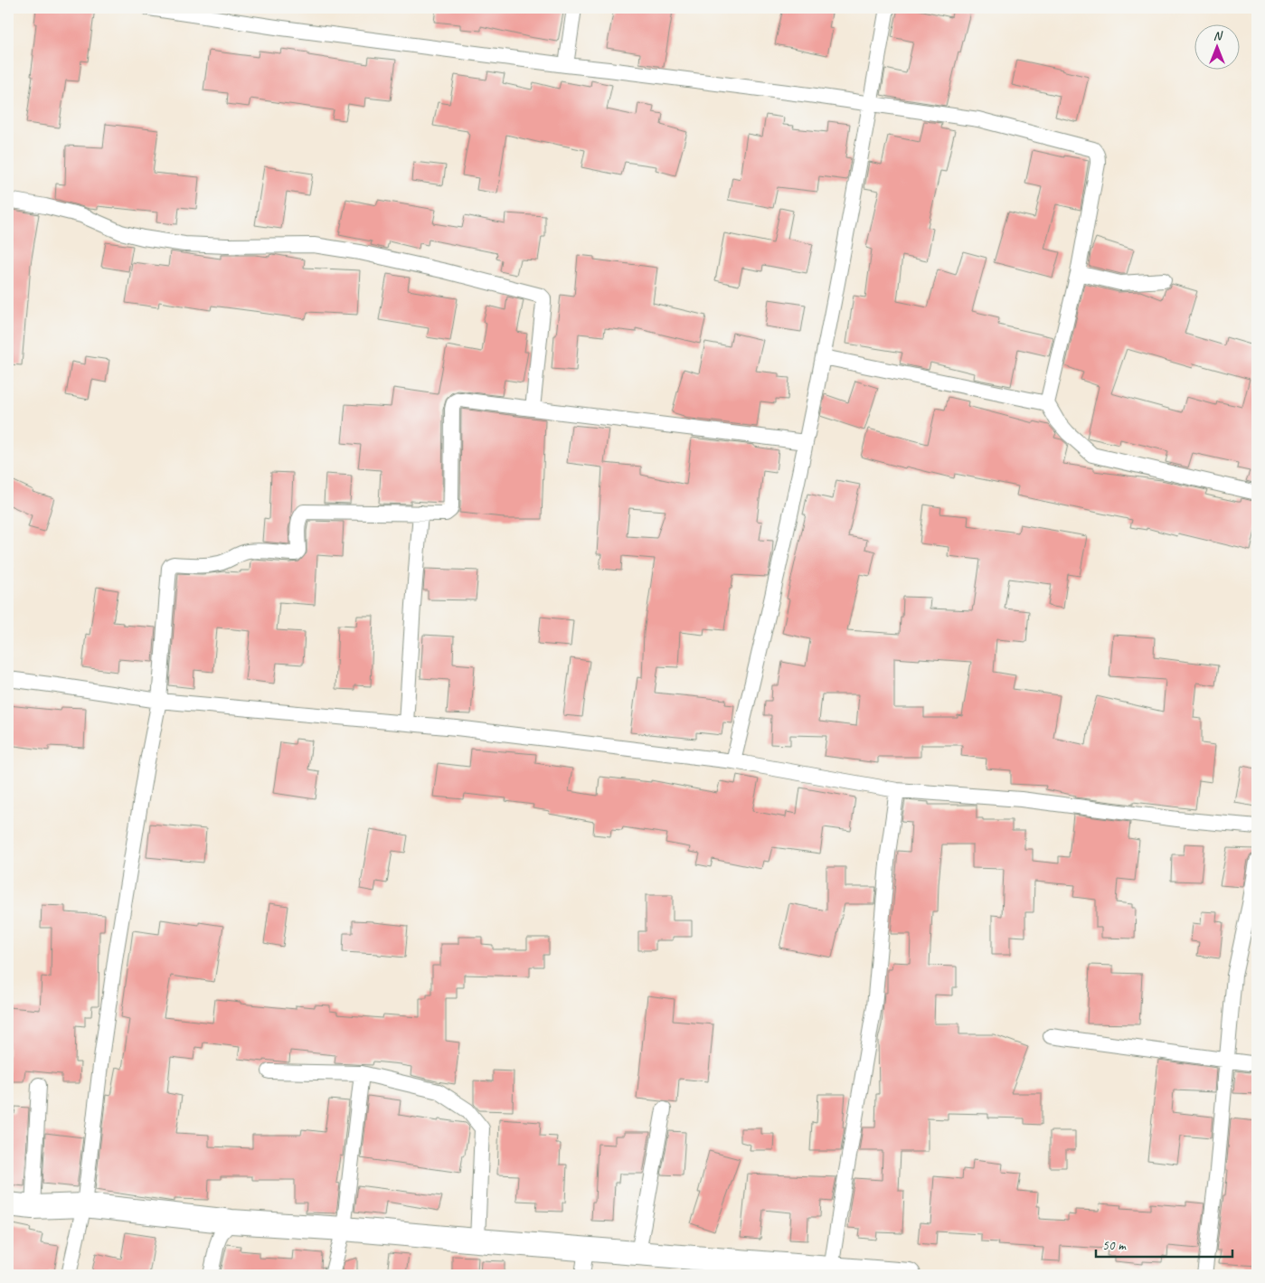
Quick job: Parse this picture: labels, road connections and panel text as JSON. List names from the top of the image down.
{
  "scale_bar": "50 m",
  "north": "top"
}
